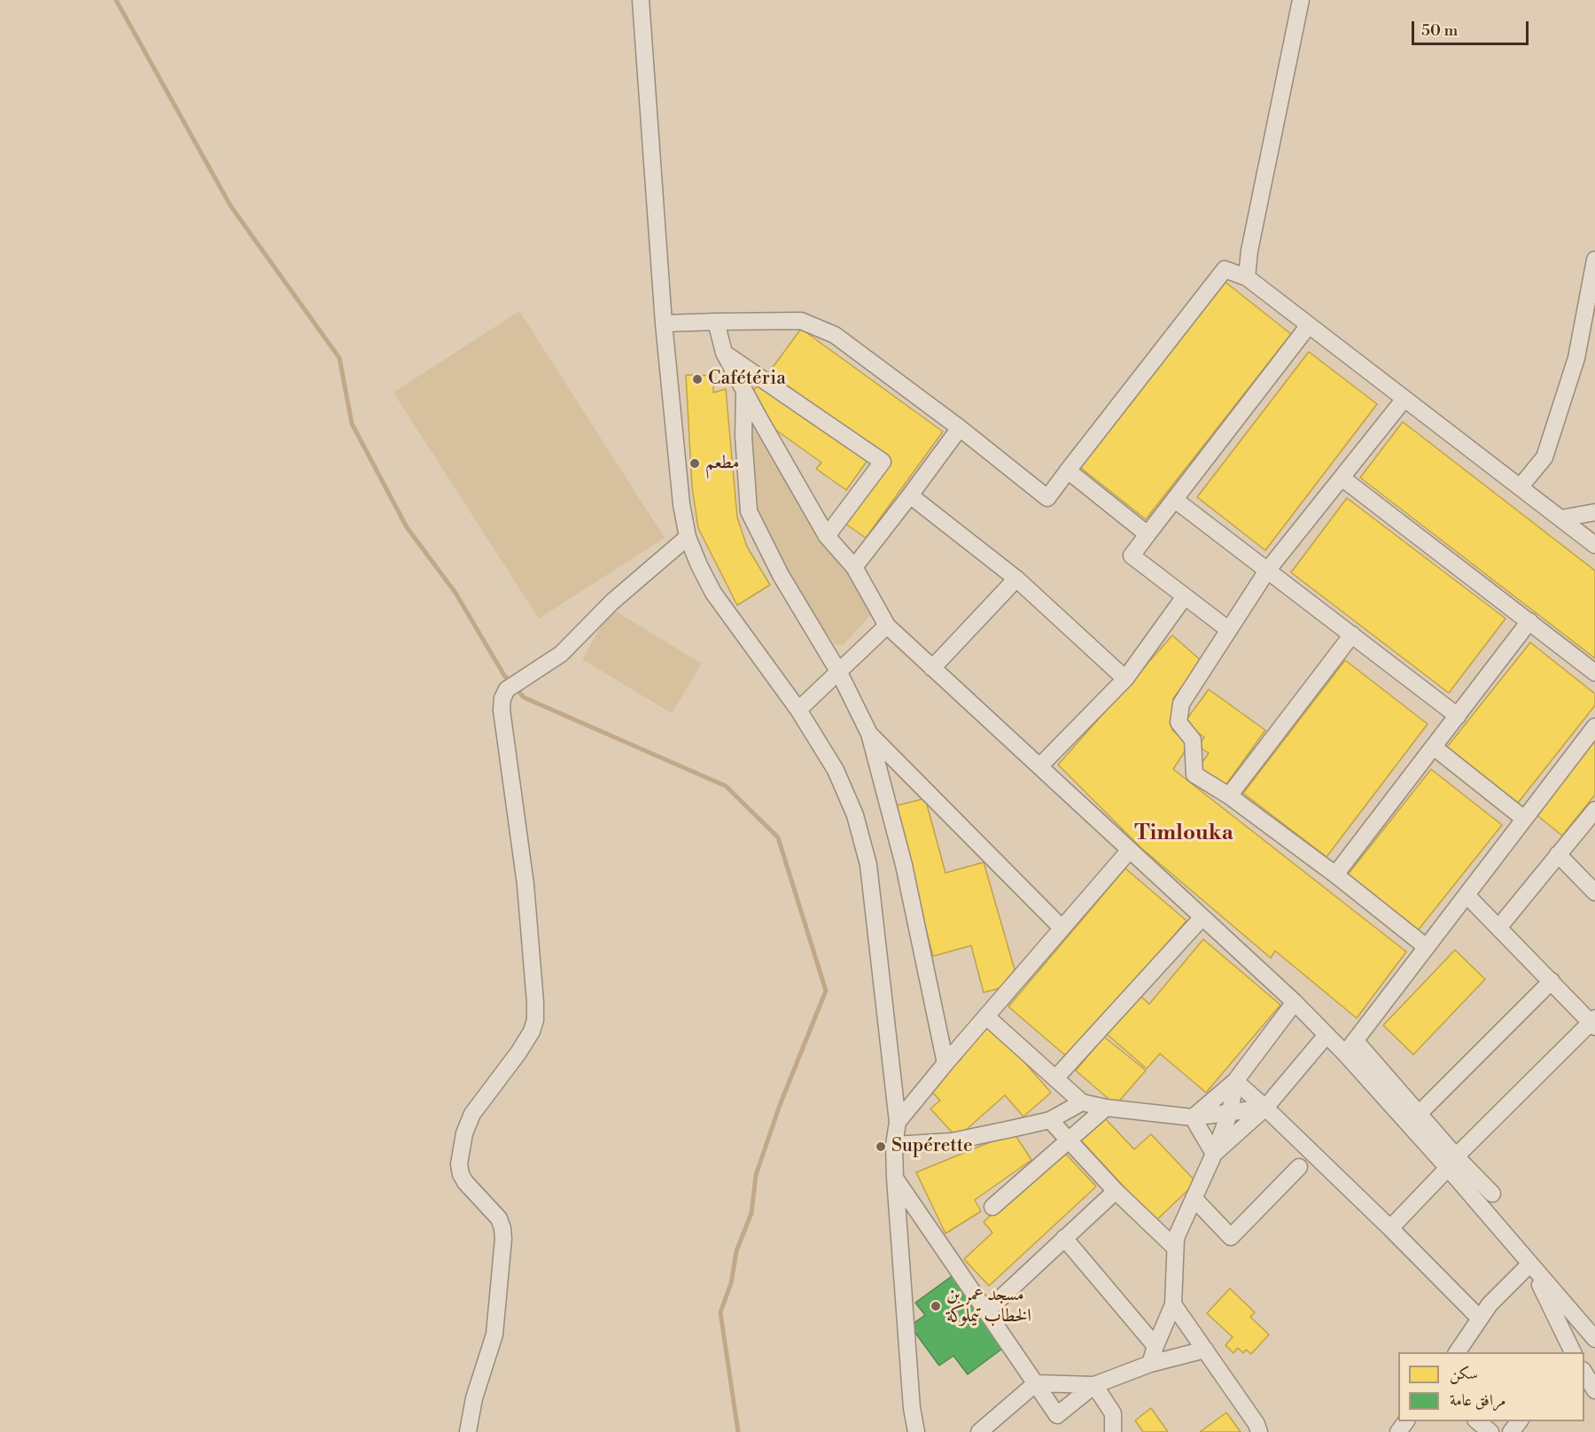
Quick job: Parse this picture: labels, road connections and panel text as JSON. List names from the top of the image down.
{
  "districts": ["Timlouka"],
  "places": [
    "Cafétéria",
    "مطعم",
    "Supérette",
    "مسجد عمر بن الخطاب تيملوكة"
  ],
  "legend": ["سكن", "مرافق عامة"],
  "scale_bar": "50 m"
}
